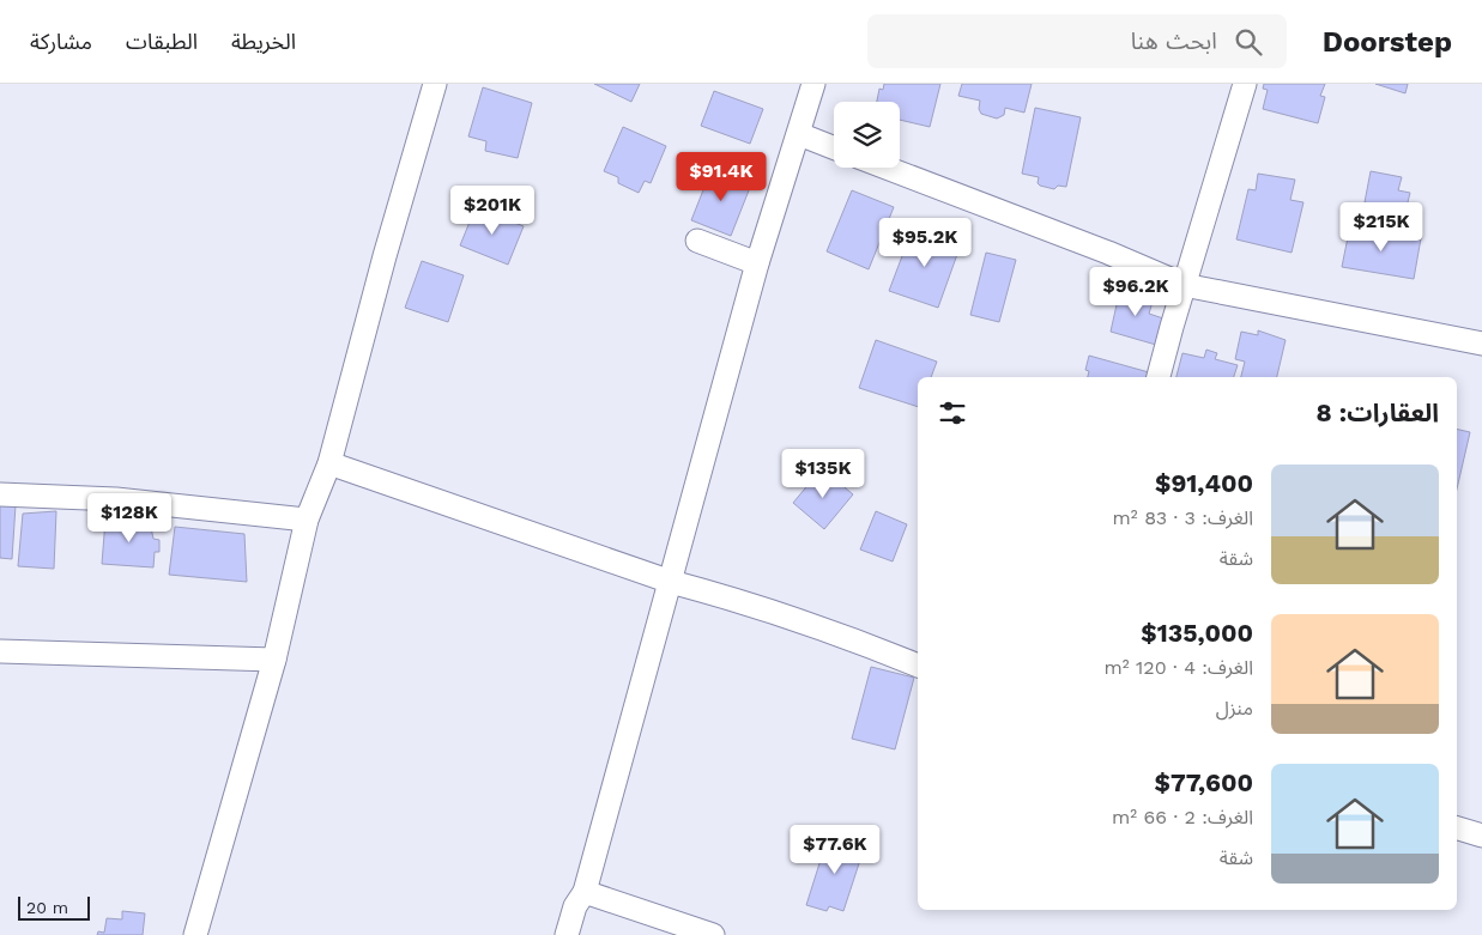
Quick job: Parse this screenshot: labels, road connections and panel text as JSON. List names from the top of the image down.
{
  "scale_bar": "20 m",
  "page": {
    "header": "Doorstep",
    "search": "ابحث هنا",
    "nav": ["الخريطة", "الطبقات", "مشاركة"],
    "price": [
      "$91.4K",
      "$201K",
      "$215K",
      "$95.2K",
      "$96.2K",
      "$135K",
      "$128K",
      "$77.6K"
    ],
    "heading": "العقارات: 8",
    "list": [
      {
        "name": "$91,400",
        "note": "الغرف: 3 · 83 m² · شقة"
      },
      {
        "name": "$135,000",
        "note": "الغرف: 4 · 120 m² · منزل"
      },
      {
        "name": "$77,600",
        "note": "الغرف: 2 · 66 m² · شقة"
      }
    ],
    "scale": "20 m"
  }
}
